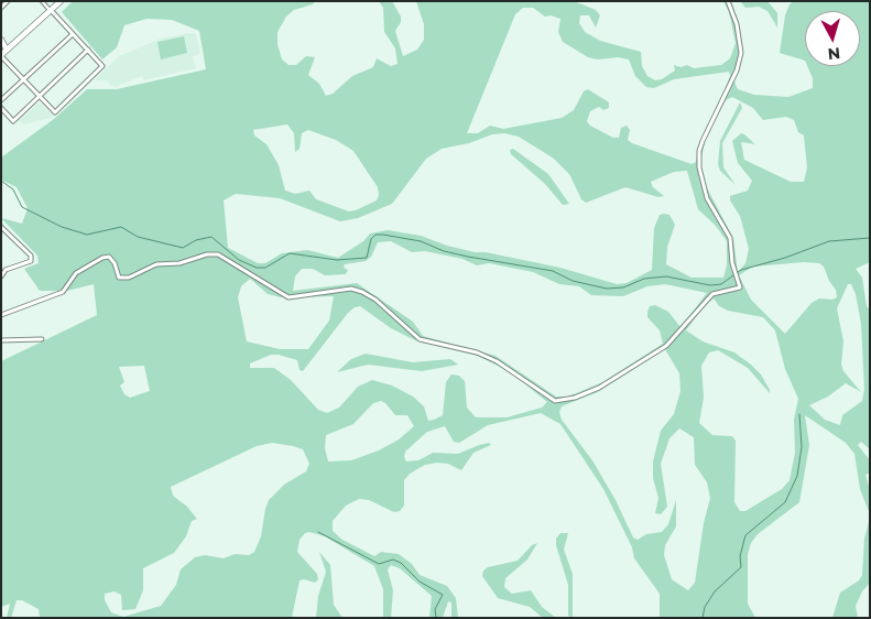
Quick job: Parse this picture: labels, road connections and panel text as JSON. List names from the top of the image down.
{
  "north": "bottom"
}
